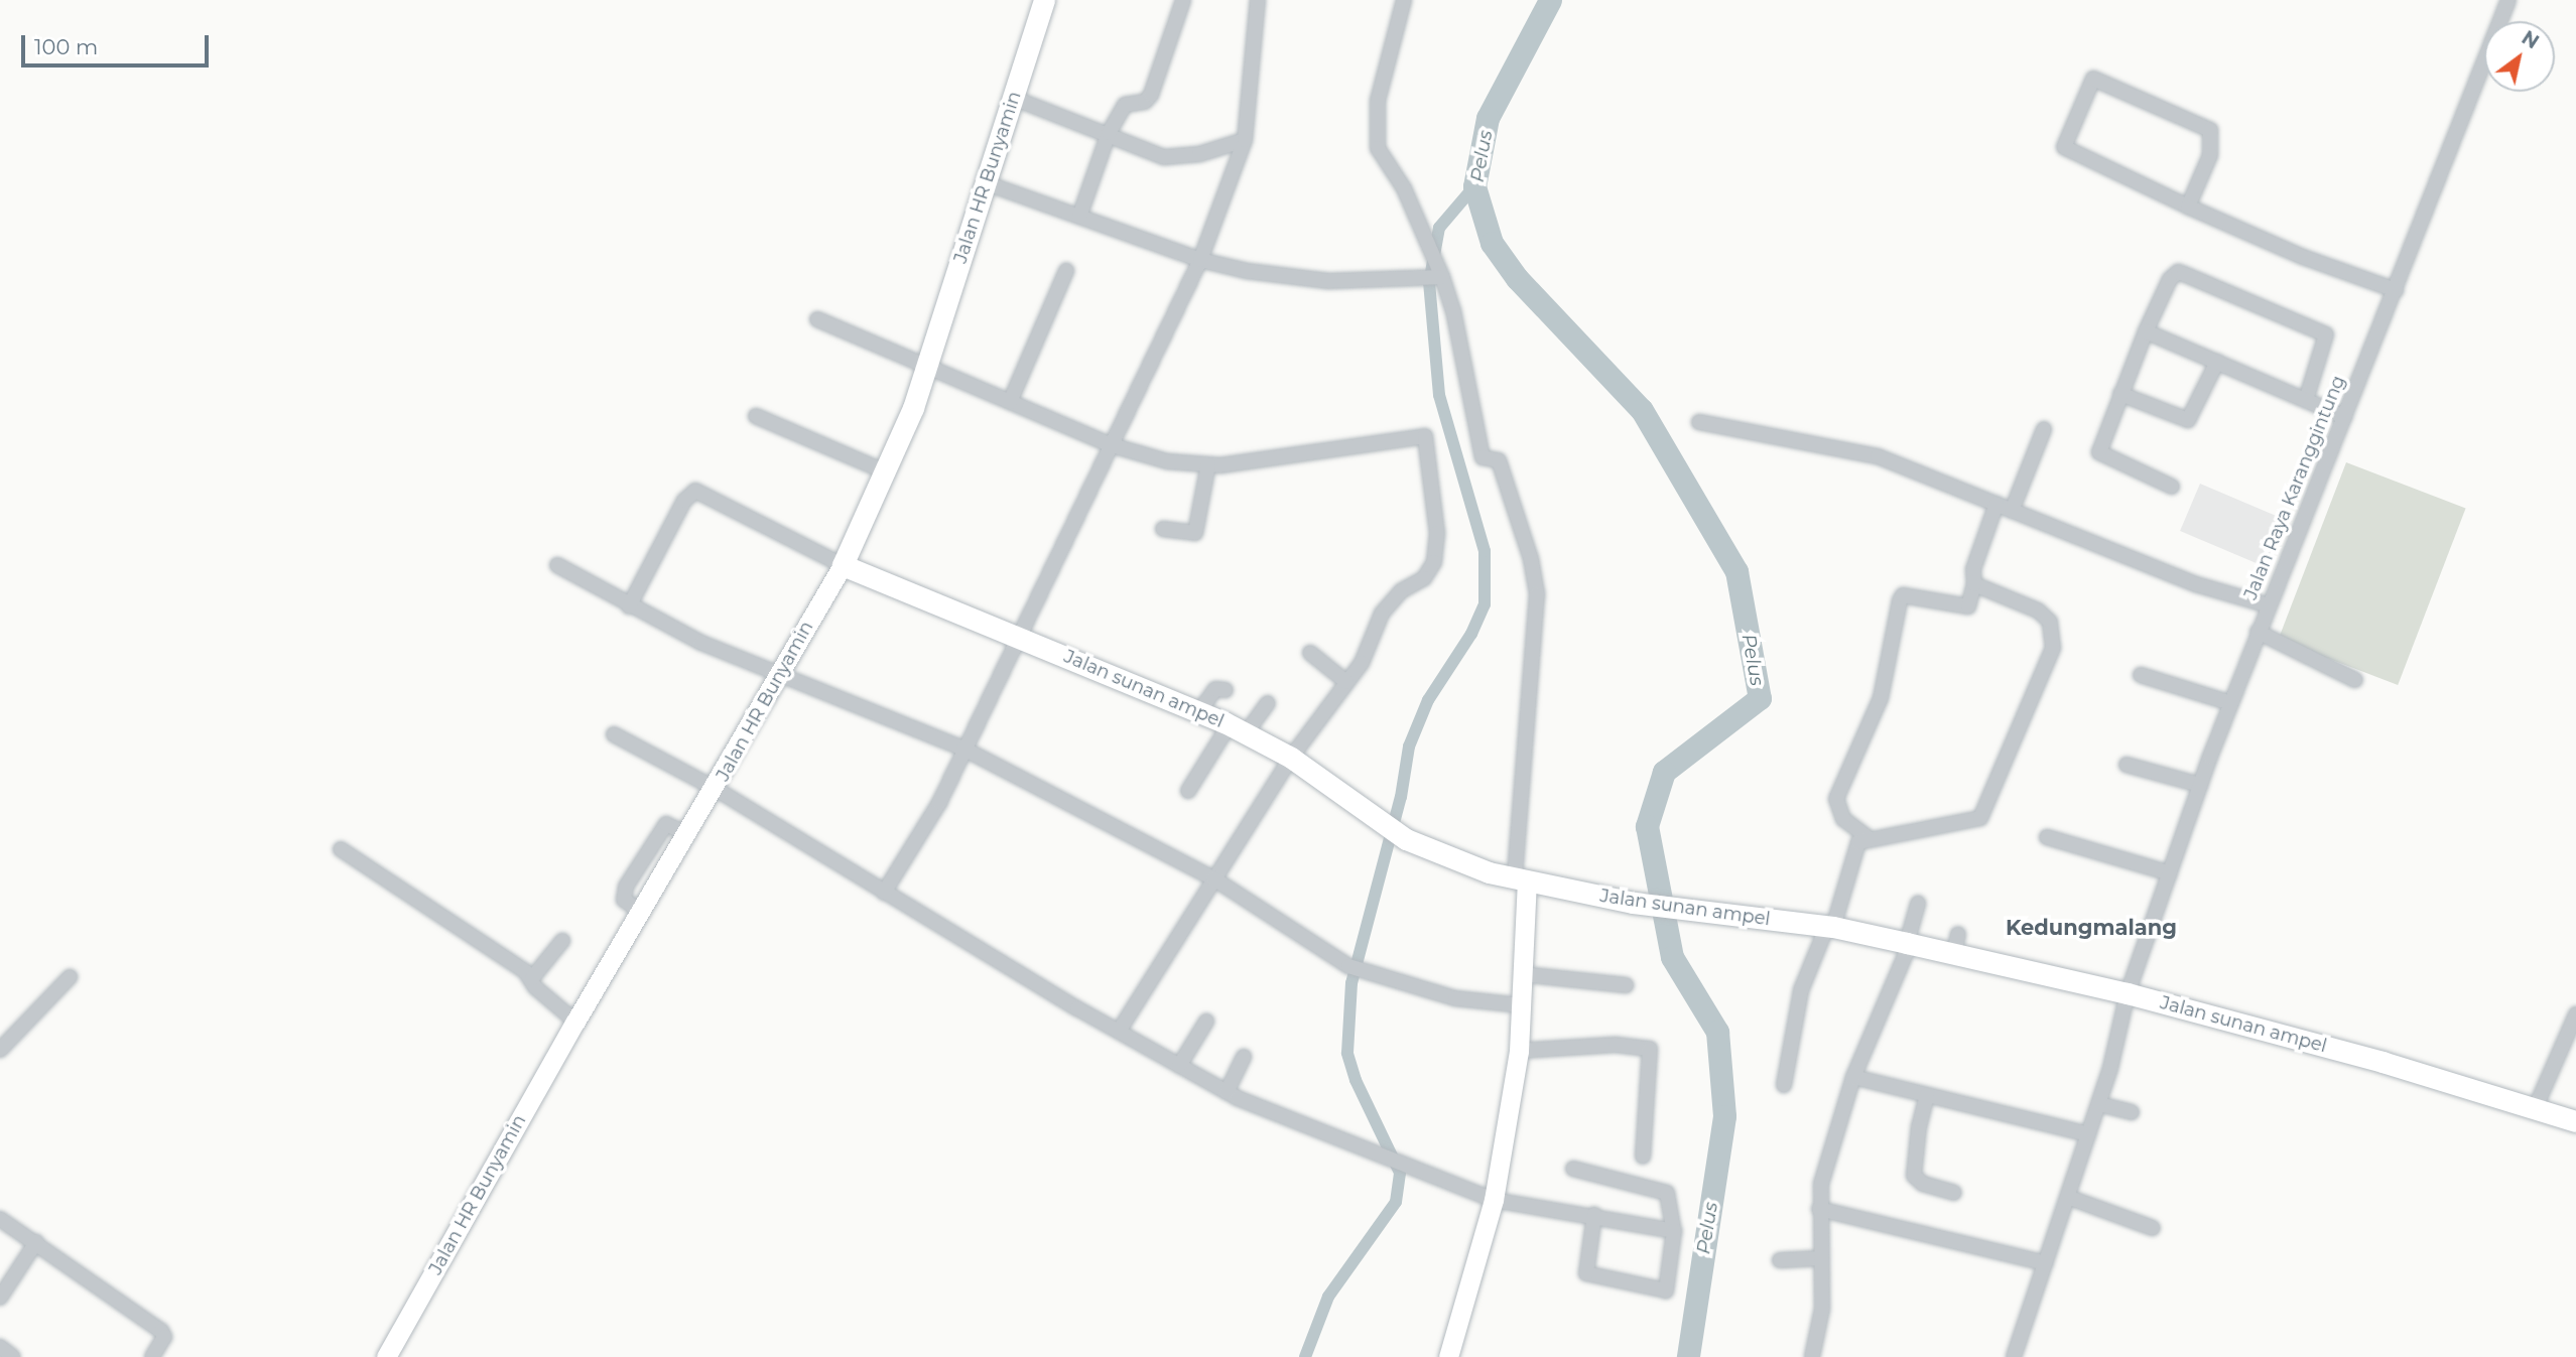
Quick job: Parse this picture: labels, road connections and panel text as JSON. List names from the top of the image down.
{
  "streets": {
    "main road": ["Jalan HR Bunyamin", "Jalan sunan ampel"],
    "street": ["Jalan Raya Karanggintung"]
  },
  "crossings": [
    ["Jalan HR Bunyamin", "Jalan sunan ampel"],
    ["Jalan Raya Karanggintung", "Jalan sunan ampel"]
  ],
  "districts": ["Kedungmalang"],
  "water": ["Pelus"],
  "scale_bar": "100 m",
  "north": "top right"
}
